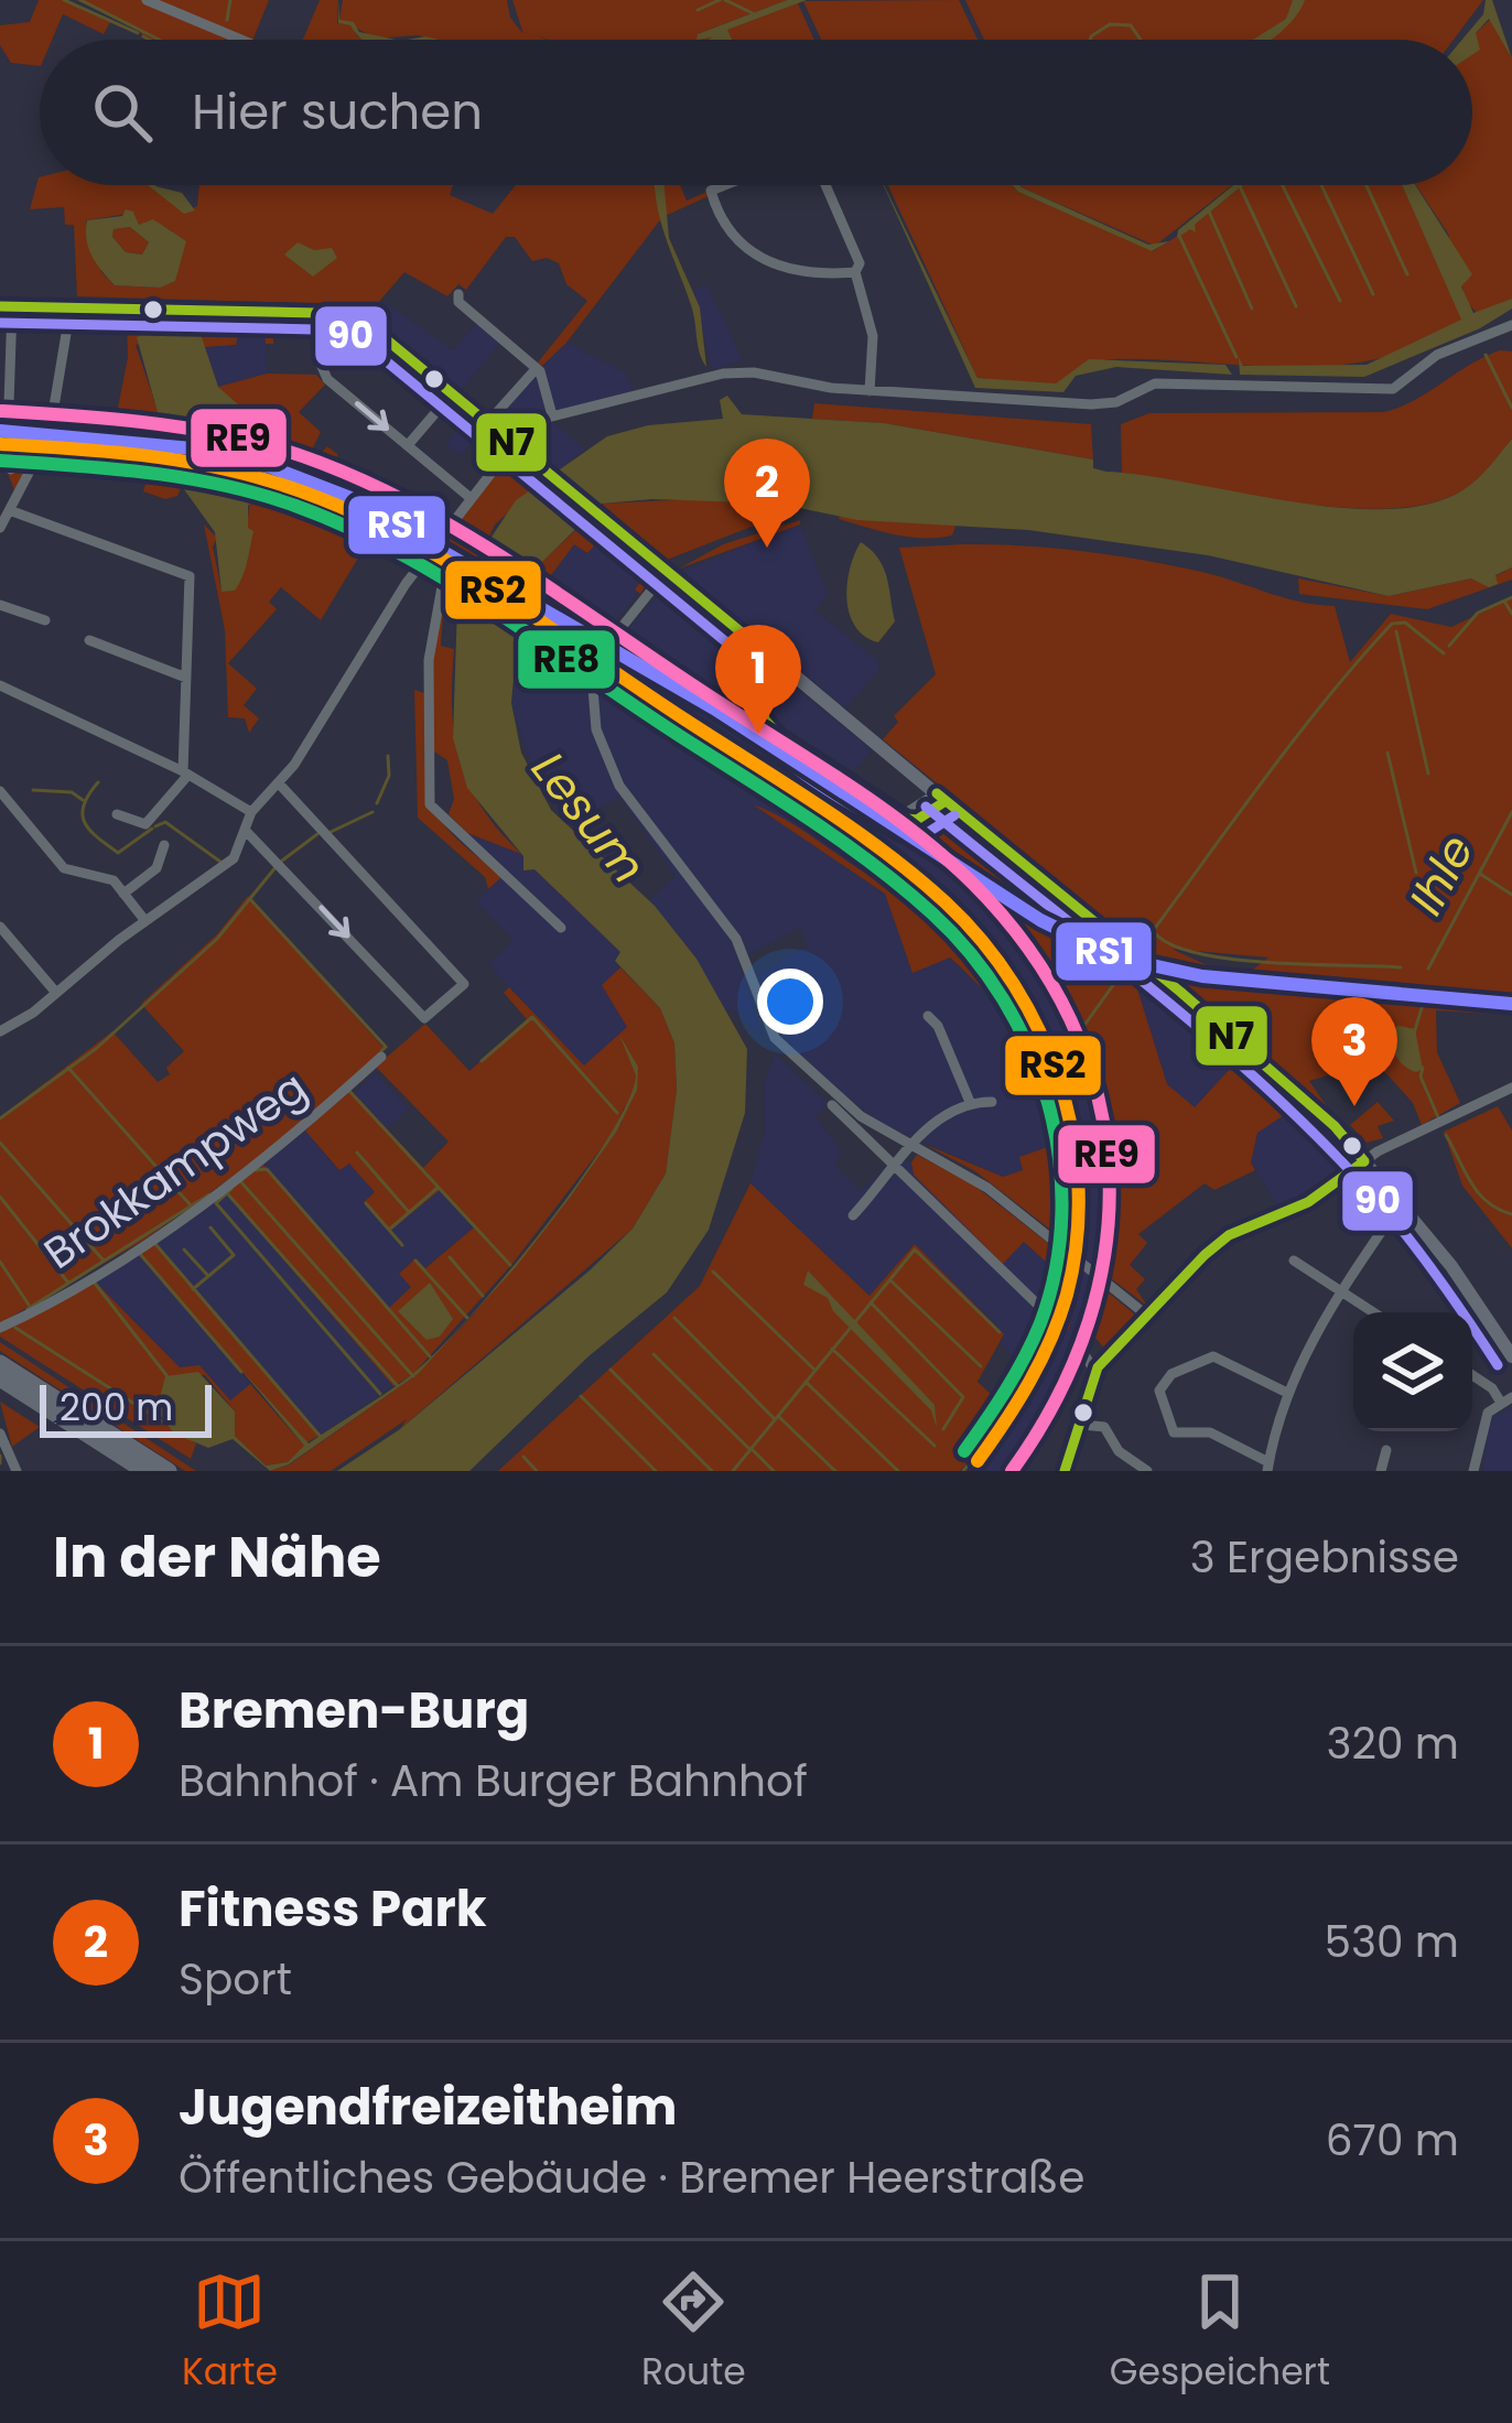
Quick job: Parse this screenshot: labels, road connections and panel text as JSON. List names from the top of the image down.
{
  "streets": {
    "street": ["Brokkampweg"]
  },
  "water": ["Lesum", "Ihle"],
  "lines": [
    "transit line N7",
    "transit line 90",
    "transit line RE9",
    "transit line RS1",
    "transit line RS2",
    "transit line RE8"
  ],
  "scale_bar": "200 m",
  "page": {
    "search": "Hier suchen",
    "pins": ["2", "1", "3"],
    "scale": "200 m",
    "heading": ["In der Nähe", "3 Ergebnisse"],
    "list": [
      {
        "mark": "1",
        "name": "Bremen-Burg",
        "note": "Bahnhof · Am Burger Bahnhof",
        "value": "320 m"
      },
      {
        "mark": "2",
        "name": "Fitness Park",
        "note": "Sport",
        "value": "530 m"
      },
      {
        "mark": "3",
        "name": "Jugendfreizeitheim",
        "note": "Öffentliches Gebäude · Bremer Heerstraße",
        "value": "670 m"
      }
    ],
    "nav": ["Karte", "Route", "Gespeichert"]
  }
}
